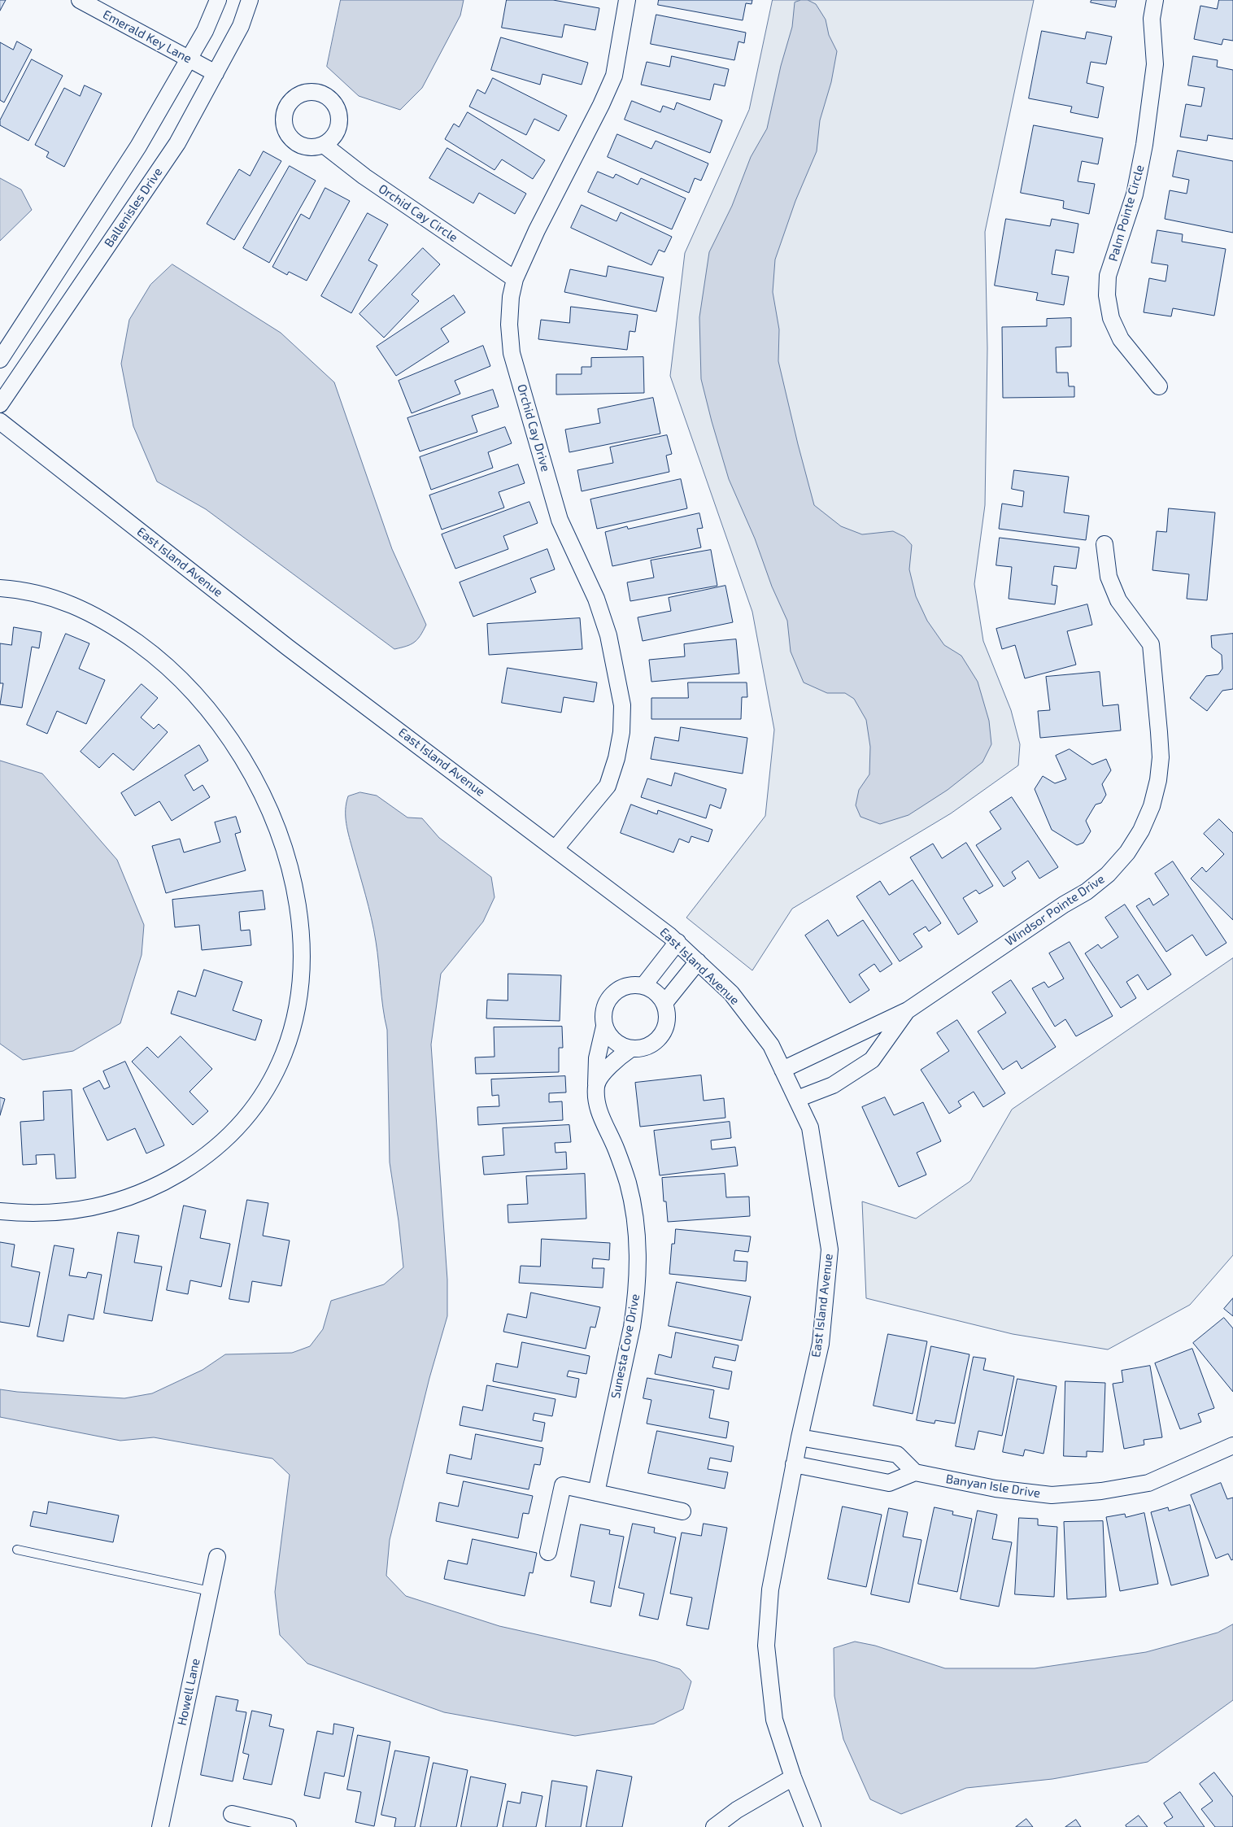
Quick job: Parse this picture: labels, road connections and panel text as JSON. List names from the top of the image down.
{
  "streets": {
    "street": [
      "Emerald Key Lane",
      "Ballenisles Drive",
      "Orchid Cay Circle",
      "Palm Pointe Circle",
      "Orchid Cay Drive",
      "East Island Avenue",
      "Windsor Pointe Drive",
      "Sunesta Cove Drive",
      "Banyan Isle Drive",
      "Howell Lane"
    ]
  },
  "crossings": [
    ["Emerald Key Lane", "Ballenisles Drive"],
    ["Orchid Cay Circle", "Orchid Cay Drive"],
    ["Orchid Cay Drive", "East Island Avenue"],
    ["East Island Avenue", "Windsor Pointe Drive"]
  ]
}
